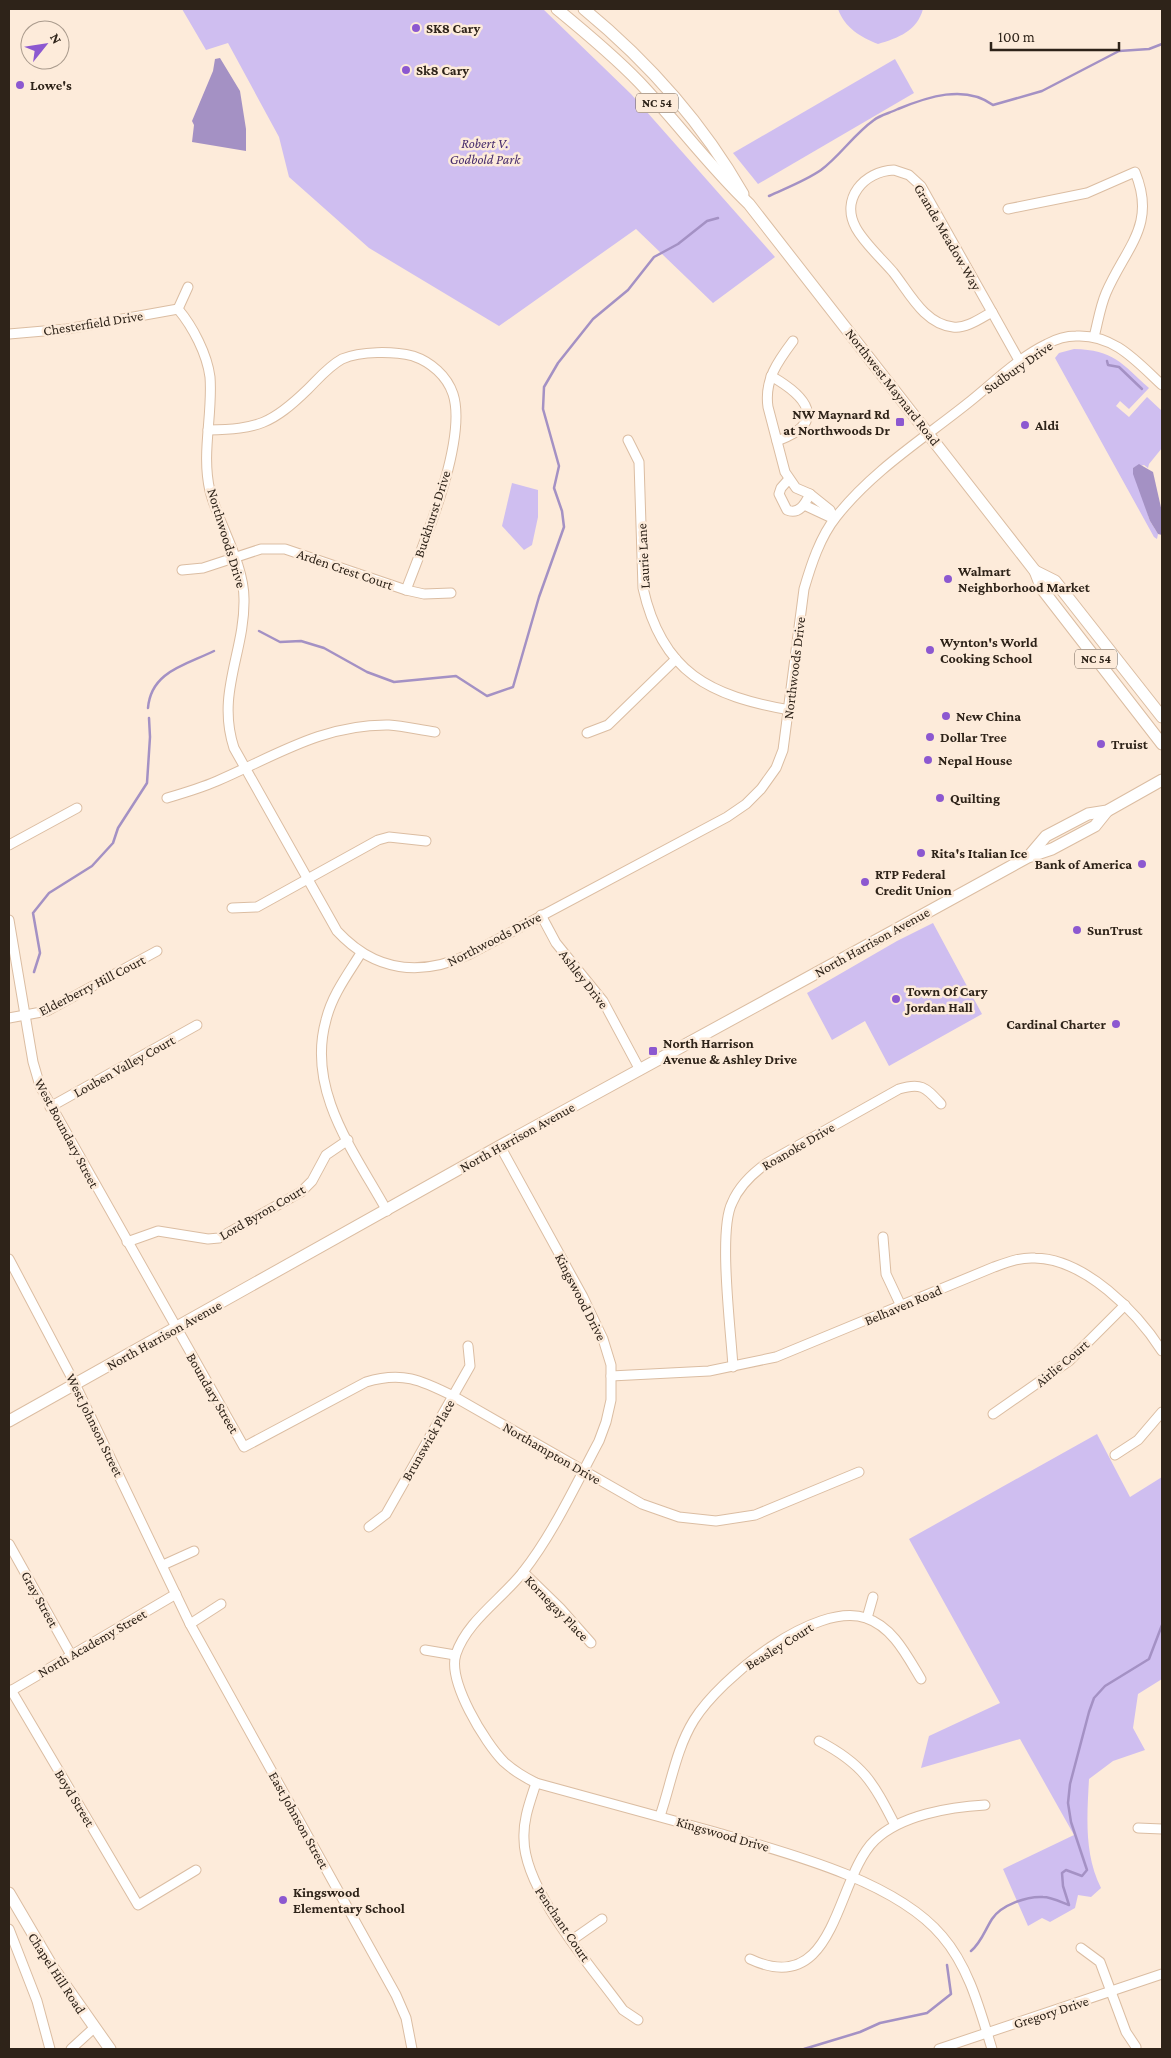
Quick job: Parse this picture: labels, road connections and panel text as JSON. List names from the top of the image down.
{
  "streets": {
    "main road": [
      "NC 54",
      "Northwest Maynard Road",
      "North Harrison Avenue",
      "Chapel Hill Road"
    ],
    "street": [
      "Grande Meadow Way",
      "Chesterfield Drive",
      "Sudbury Drive",
      "Buckhurst Drive",
      "Northwoods Drive",
      "Laurie Lane",
      "Arden Crest Court",
      "Ashley Drive",
      "Elderberry Hill Court",
      "Louben Valley Court",
      "West Boundary Street",
      "Roanoke Drive",
      "Lord Byron Court",
      "Kingswood Drive",
      "Belhaven Road",
      "Airlie Court",
      "Boundary Street",
      "West Johnson Street",
      "Brunswick Place",
      "Northampton Drive",
      "Gray Street",
      "Kornegay Place",
      "North Academy Street",
      "Beasley Court",
      "Boyd Street",
      "East Johnson Street",
      "Penchant Court",
      "Gregory Drive"
    ]
  },
  "crossings": [
    ["Grande Meadow Way", "Sudbury Drive"],
    ["Chesterfield Drive", "Northwoods Drive"],
    ["Sudbury Drive", "Northwest Maynard Road"],
    ["Sudbury Drive", "Northwoods Drive"],
    ["Northwest Maynard Road", "Northwoods Drive"],
    ["Buckhurst Drive", "Northwoods Drive"],
    ["Buckhurst Drive", "Arden Crest Court"],
    ["Northwoods Drive", "Laurie Lane"],
    ["Northwoods Drive", "Arden Crest Court"],
    ["Northwoods Drive", "Ashley Drive"],
    ["North Harrison Avenue", "Ashley Drive"],
    ["North Harrison Avenue", "West Boundary Street"],
    ["North Harrison Avenue", "Kingswood Drive"],
    ["North Harrison Avenue", "Boundary Street"],
    ["North Harrison Avenue", "West Johnson Street"],
    ["Elderberry Hill Court", "West Boundary Street"],
    ["Louben Valley Court", "West Boundary Street"],
    ["West Boundary Street", "Lord Byron Court"],
    ["West Boundary Street", "Boundary Street"],
    ["Roanoke Drive", "Belhaven Road"],
    ["Kingswood Drive", "Belhaven Road"],
    ["Kingswood Drive", "Northampton Drive"],
    ["Kingswood Drive", "Kornegay Place"],
    ["Kingswood Drive", "Beasley Court"],
    ["Kingswood Drive", "Penchant Court"],
    ["Kingswood Drive", "Gregory Drive"],
    ["Belhaven Road", "Airlie Court"],
    ["Boundary Street", "Northampton Drive"],
    ["West Johnson Street", "North Academy Street"],
    ["West Johnson Street", "East Johnson Street"],
    ["Brunswick Place", "Northampton Drive"],
    ["Gray Street", "North Academy Street"],
    ["North Academy Street", "Boyd Street"],
    ["North Academy Street", "East Johnson Street"]
  ],
  "parks": ["Robert V. Godbold Park"],
  "places": {
    "other": [
      "SK8 Cary",
      "Sk8 Cary",
      "Lowe's",
      "Aldi",
      "Walmart Neighborhood Market",
      "Wynton's World Cooking School",
      "New China",
      "Dollar Tree",
      "Truist",
      "Nepal House",
      "Quilting",
      "Rita's Italian Ice",
      "Bank of America",
      "RTP Federal Credit Union",
      "SunTrust",
      "Town Of Cary Jordan Hall",
      "Cardinal Charter",
      "Kingswood Elementary School"
    ],
    "transit": ["NW Maynard Rd at Northwoods Dr", "North Harrison Avenue & Ashley Drive"]
  },
  "scale_bar": "100 m",
  "north": "top right"
}
